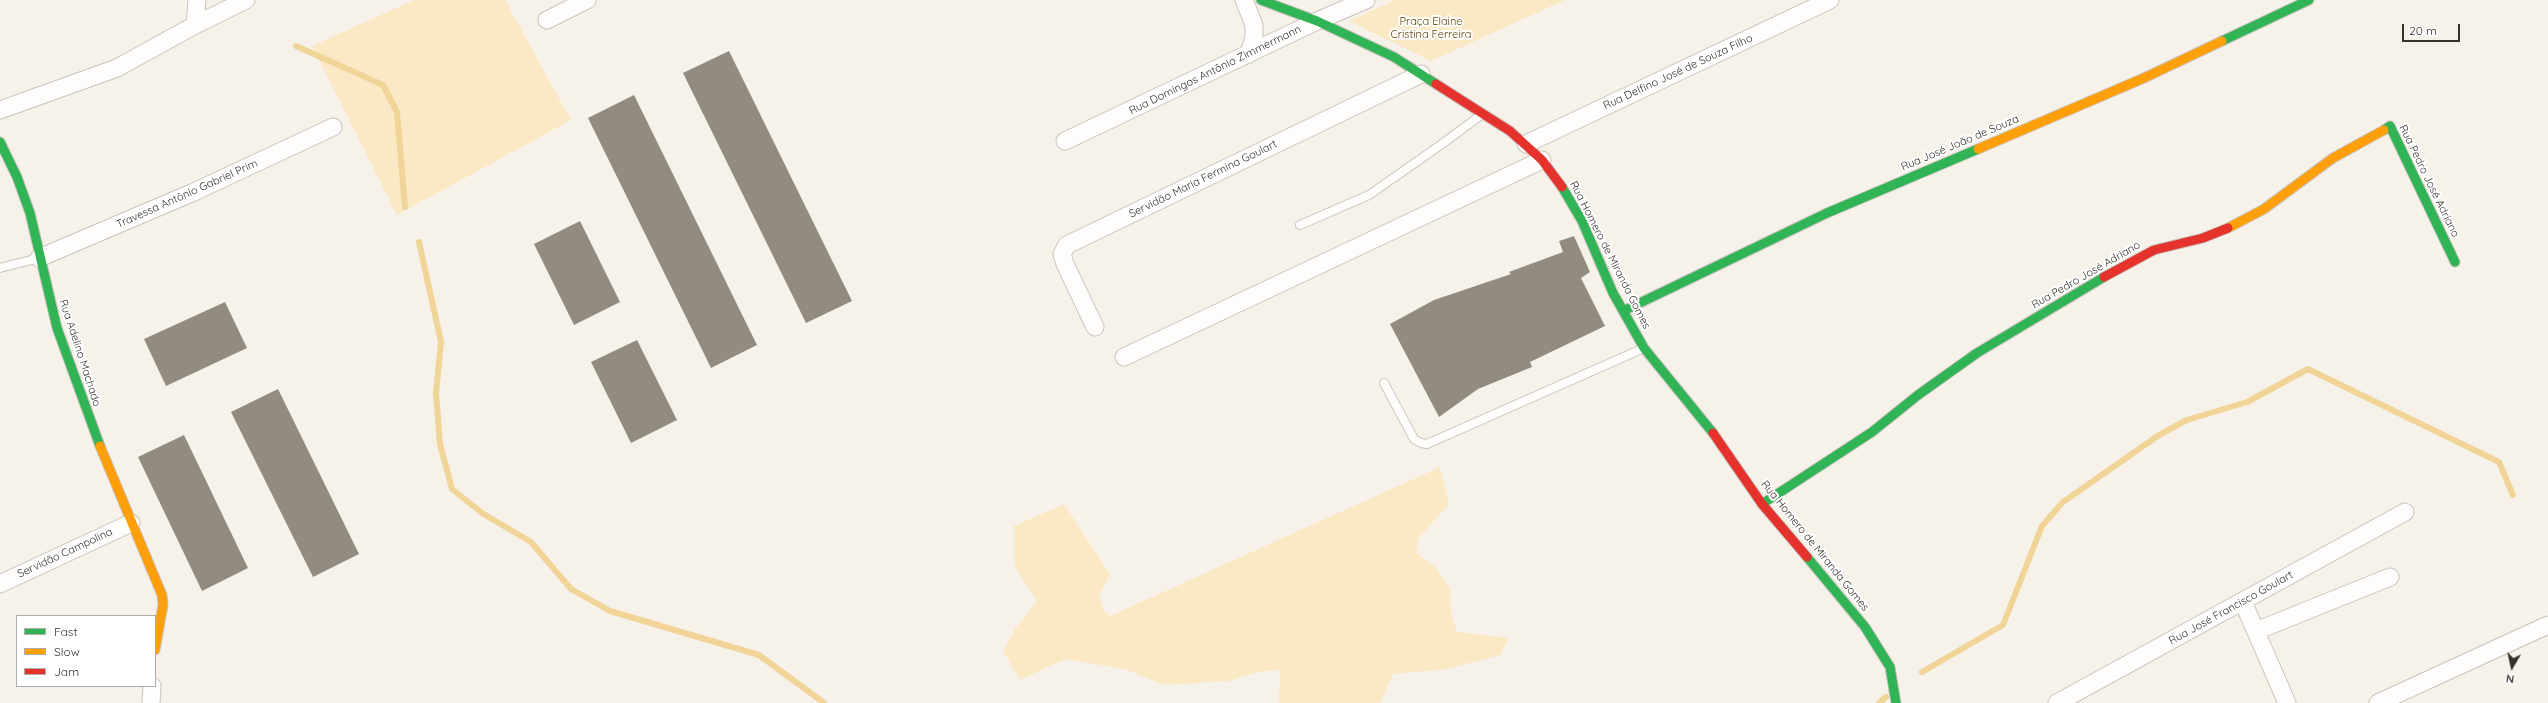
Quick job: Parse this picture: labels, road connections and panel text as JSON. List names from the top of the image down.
{
  "streets": {
    "street": [
      "Rua Domingos Antônio Zimmermann",
      "Rua Delfino José de Souza Filho",
      "Rua José João de Souza",
      "Servidão Maria Fermina Goulart",
      "Rua Pedro José Adriano",
      "Travessa Antônio Gabriel Prim",
      "Rua Homero de Miranda Gomes",
      "Rua Adelino Machado",
      "Servidão Campolina",
      "Rua José Francisco Goulart"
    ]
  },
  "crossings": [
    ["Rua Domingos Antônio Zimmermann", "Rua Homero de Miranda Gomes"],
    ["Rua Delfino José de Souza Filho", "Rua Homero de Miranda Gomes"],
    ["Rua José João de Souza", "Rua Homero de Miranda Gomes"],
    ["Servidão Maria Fermina Goulart", "Rua Homero de Miranda Gomes"],
    ["Rua Pedro José Adriano", "Rua Homero de Miranda Gomes"],
    ["Travessa Antônio Gabriel Prim", "Rua Adelino Machado"],
    ["Rua Adelino Machado", "Servidão Campolina"]
  ],
  "parks": ["Praça Elaine Cristina Ferreira"],
  "legend": ["Fast", "Slow", "Jam"],
  "scale_bar": "20 m",
  "north": "bottom"
}
